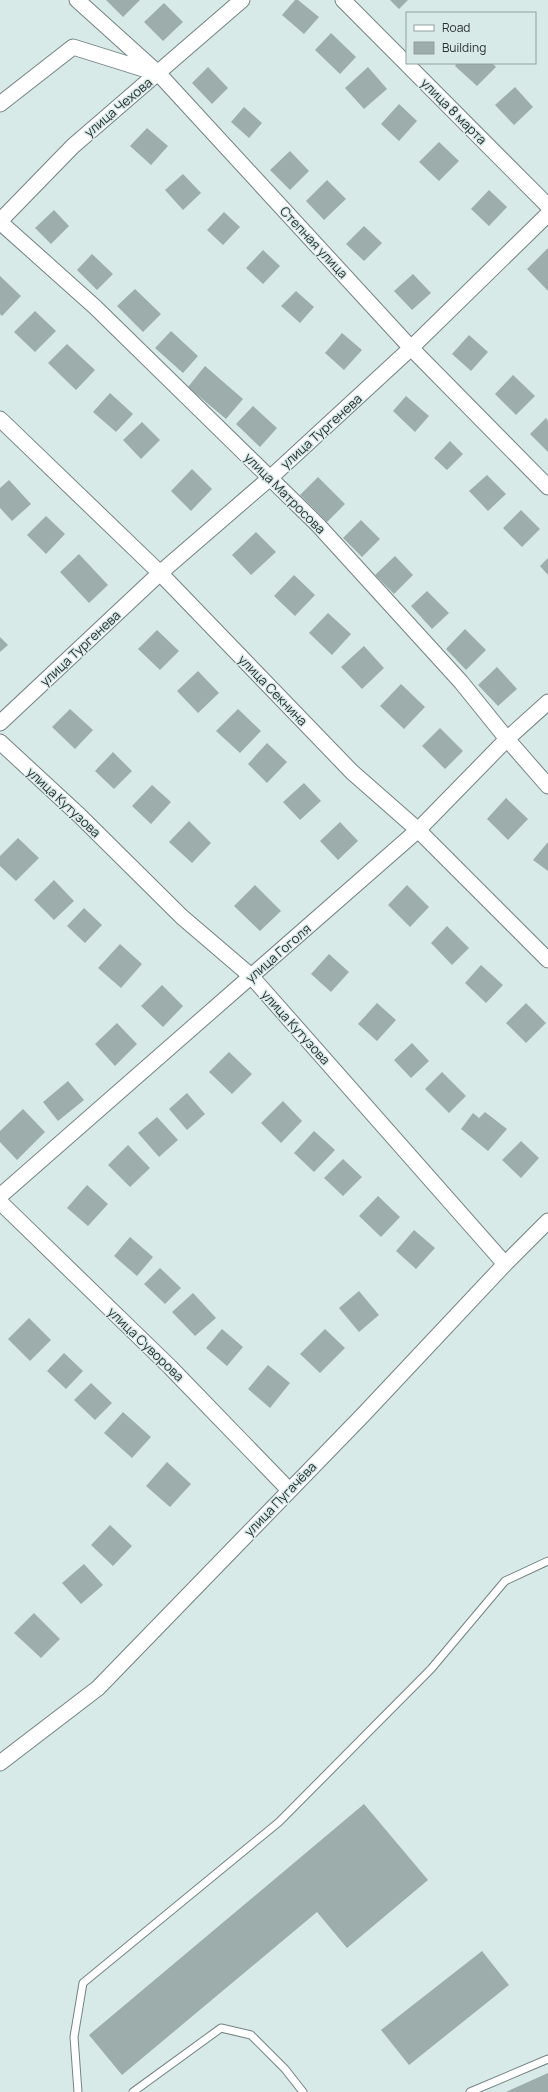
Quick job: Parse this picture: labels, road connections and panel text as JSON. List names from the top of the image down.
{
  "streets": {
    "street": [
      "улица Чехова",
      "улица 8 марта",
      "Степная улица",
      "улица Тургенева",
      "улица Матросова",
      "улица Секнина",
      "улица Кутузова",
      "улица Гоголя",
      "улица Суворова",
      "улица Пугачёва"
    ]
  },
  "crossings": [
    ["улица Чехова", "Степная улица"],
    ["улица Чехова", "улица Матросова"],
    ["Степная улица", "улица Тургенева"],
    ["улица Тургенева", "улица Матросова"],
    ["улица Тургенева", "улица Секнина"],
    ["улица Матросова", "улица Гоголя"],
    ["улица Секнина", "улица Гоголя"],
    ["улица Кутузова", "улица Гоголя"],
    ["улица Кутузова", "улица Пугачёва"],
    ["улица Суворова", "улица Пугачёва"]
  ],
  "legend": ["Road", "Building"]
}
